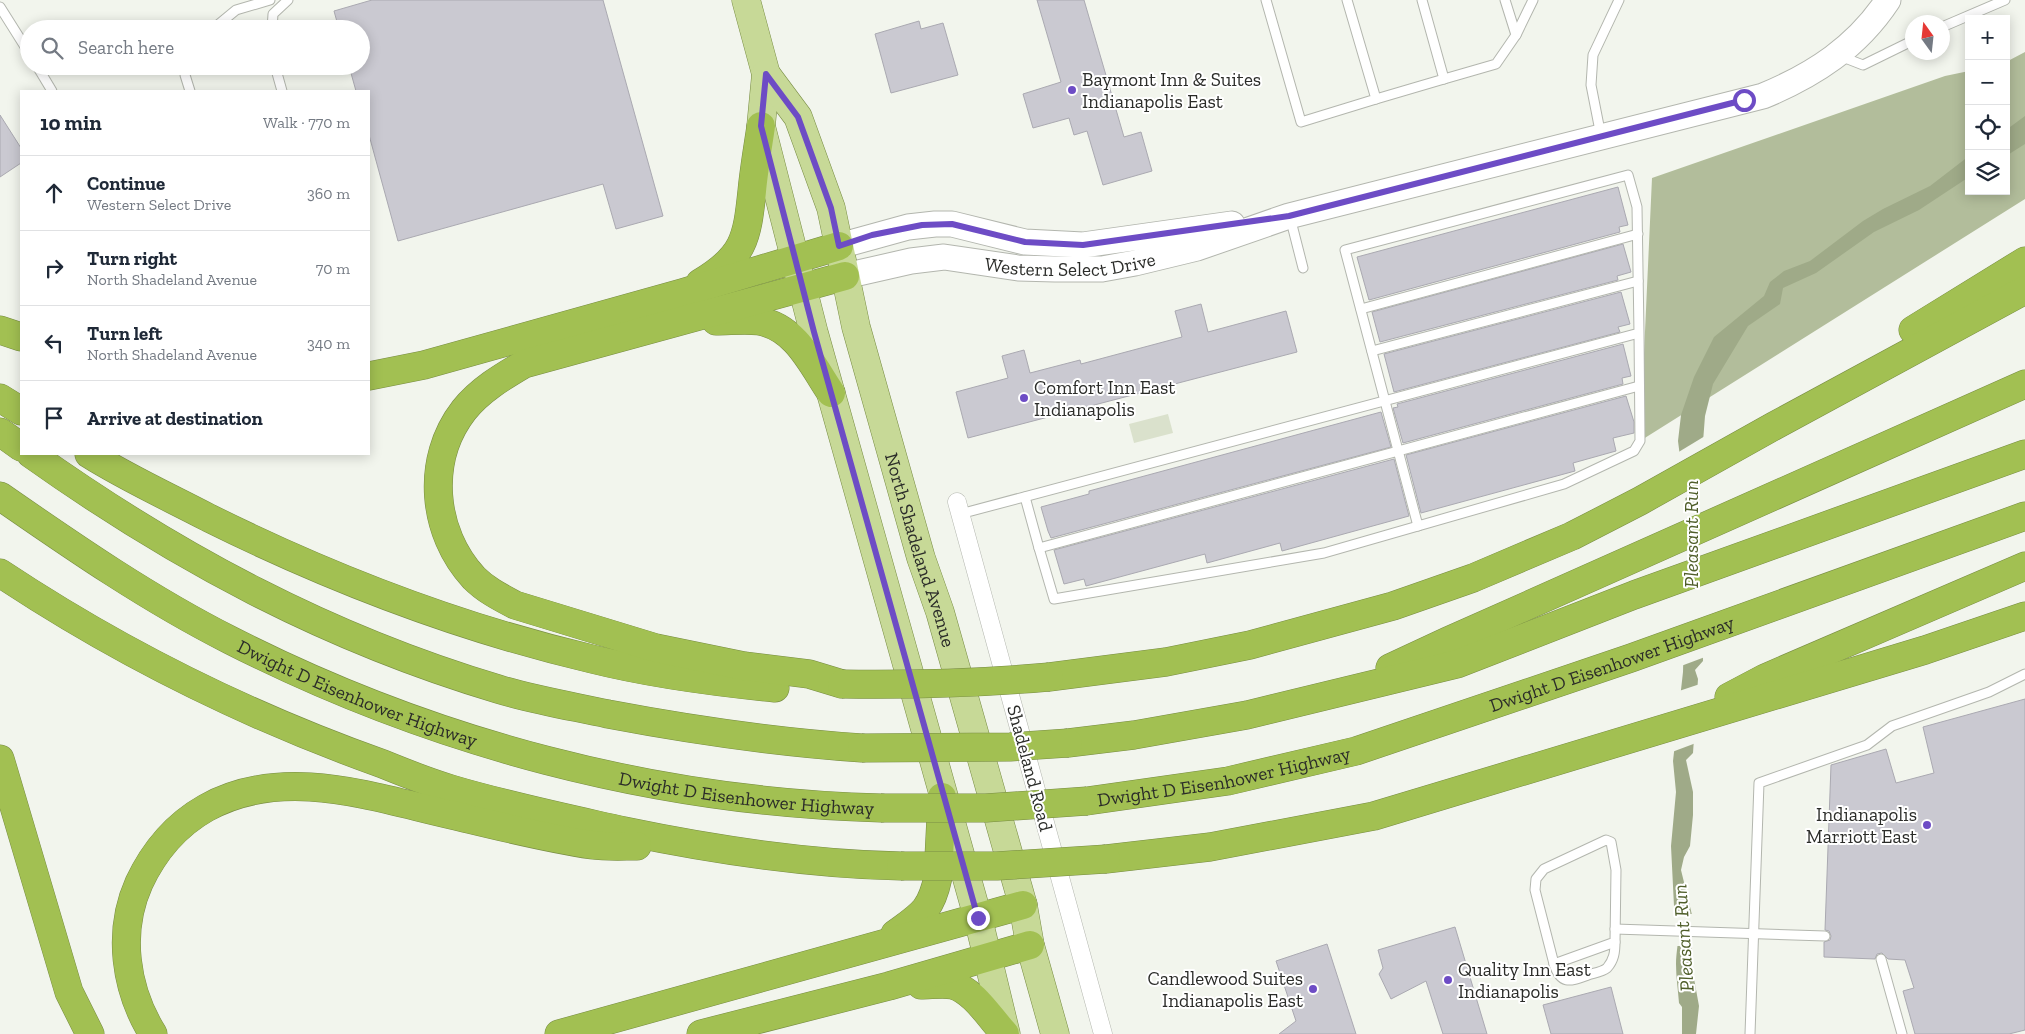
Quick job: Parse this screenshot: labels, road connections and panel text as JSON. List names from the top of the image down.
{
  "streets": {
    "highway": ["Dwight D Eisenhower Highway"],
    "main road": ["North Shadeland Avenue"],
    "street": ["Western Select Drive", "Shadeland Road"]
  },
  "crossings": [
    ["Western Select Drive", "North Shadeland Avenue"]
  ],
  "water": ["Pleasant Run"],
  "places": [
    "Baymont Inn & Suites Indianapolis East",
    "Comfort Inn East Indianapolis",
    "Indianapolis Marriott East",
    "Quality Inn East Indianapolis",
    "Candlewood Suites Indianapolis East"
  ],
  "north": "top",
  "page": {
    "map_buttons": ["+", "−"],
    "search": "Search here",
    "heading": ["10 min", "Walk · 770 m"],
    "list": [
      ["Continue", "Western Select Drive", "360 m"],
      ["Turn right", "North Shadeland Avenue", "70 m"],
      ["Turn left", "North Shadeland Avenue", "340 m"],
      "Arrive at destination"
    ]
  }
}
